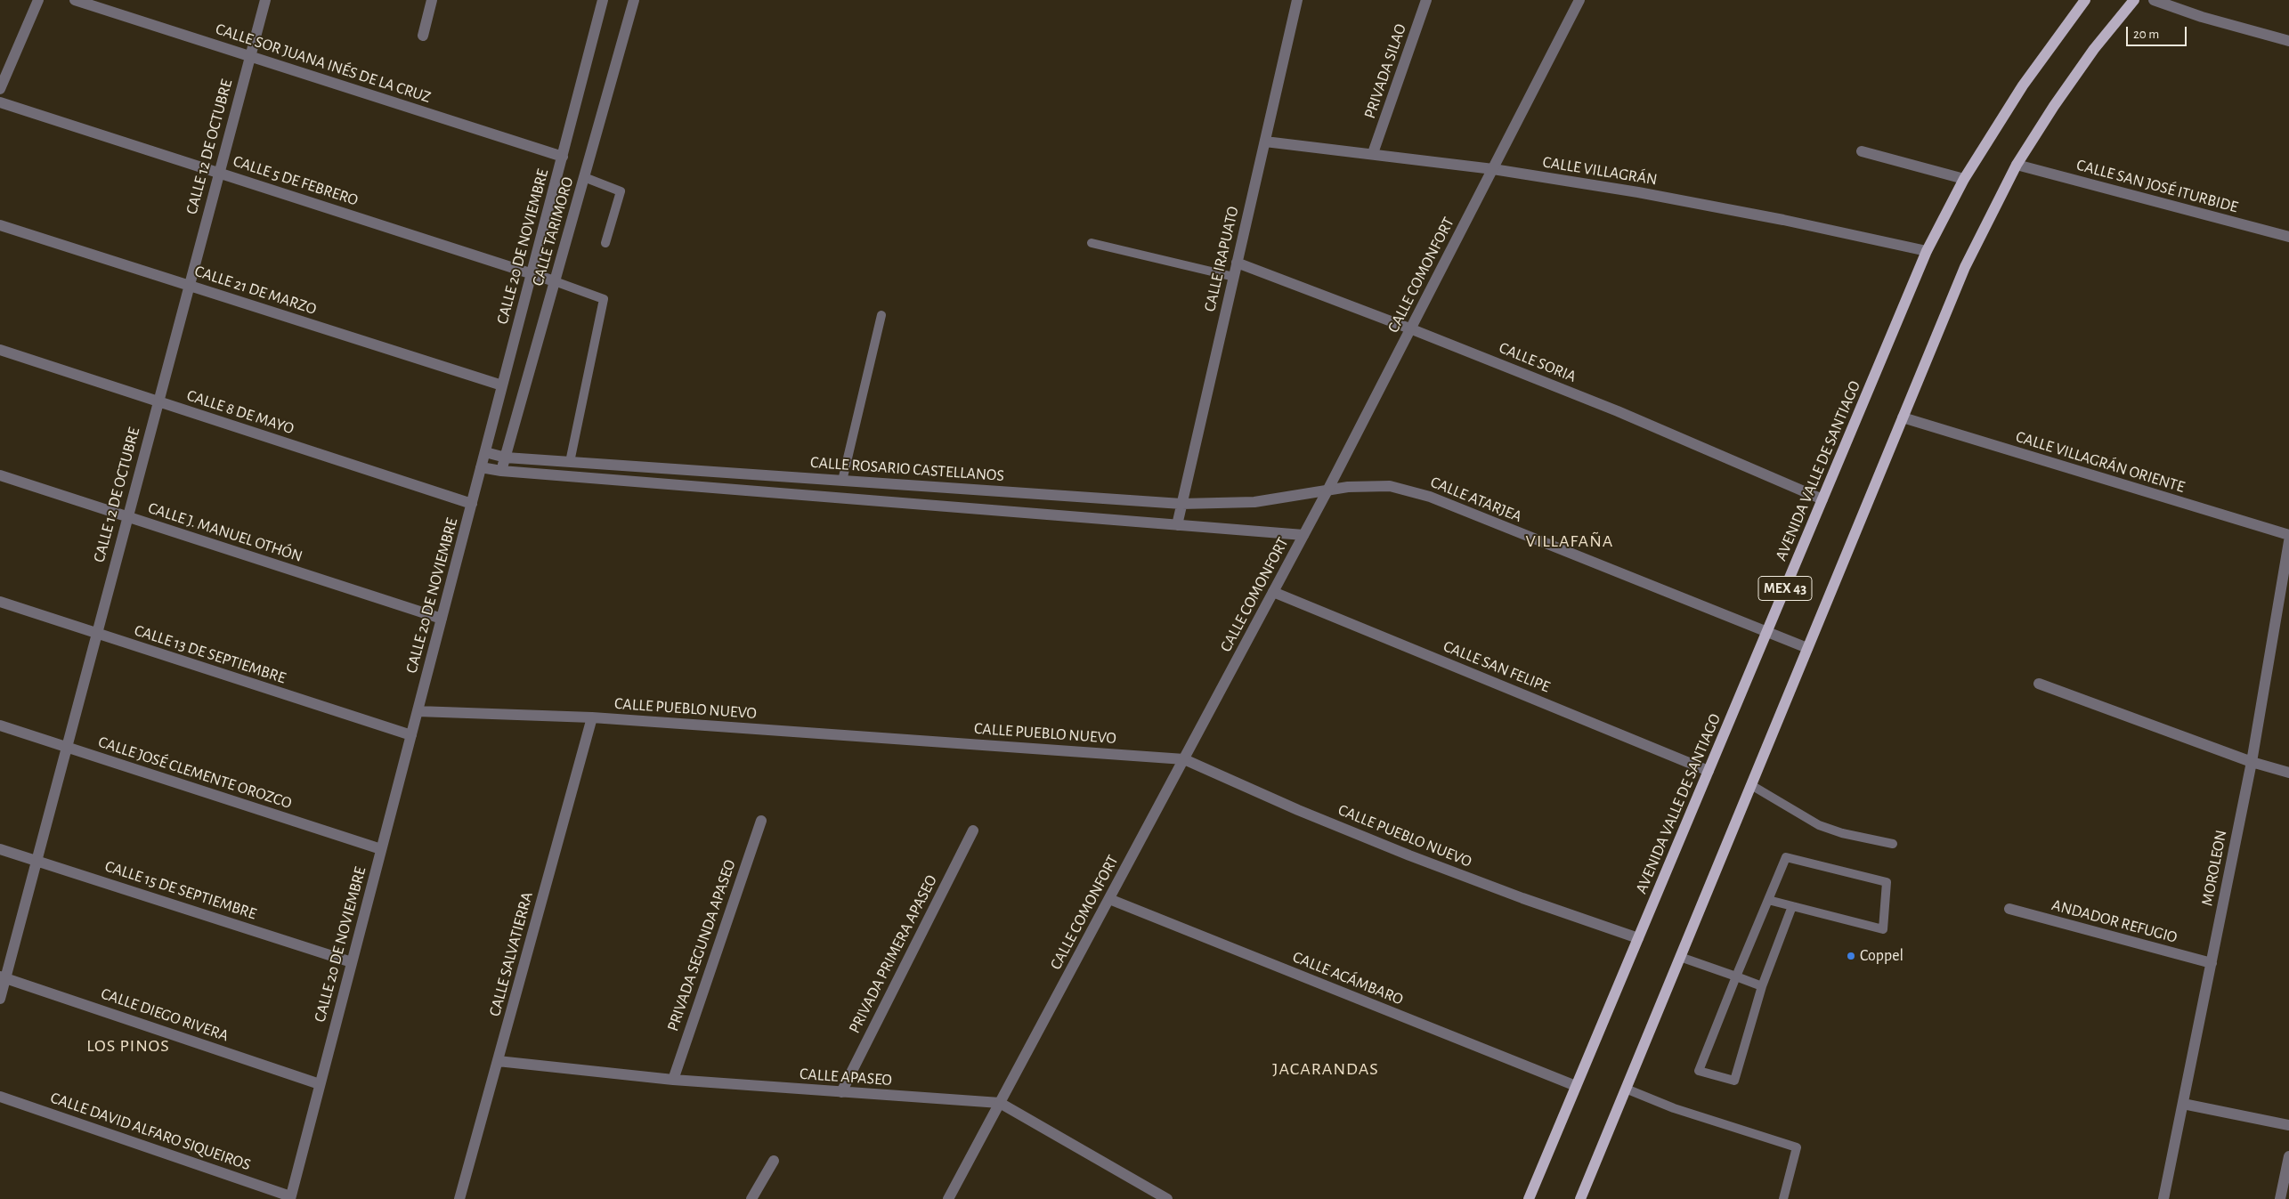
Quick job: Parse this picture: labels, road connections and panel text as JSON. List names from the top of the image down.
{
  "streets": {
    "main road": ["AVENIDA VALLE DE SANTIAGO", "MEX 43"],
    "street": [
      "CALLE SOR JUANA INÉS DE LA CRUZ",
      "PRIVADA SILAO",
      "CALLE 12 DE OCTUBRE",
      "CALLE VILLAGRÁN",
      "CALLE 5 DE FEBRERO",
      "CALLE SAN JOSÉ ITURBIDE",
      "CALLE TARIMORO",
      "CALLE 20 DE NOVIEMBRE",
      "CALLE IRAPUATO",
      "CALLE COMONFORT",
      "CALLE 21 DE MARZO",
      "CALLE SORIA",
      "CALLE 8 DE MAYO",
      "CALLE VILLAGRÁN ORIENTE",
      "CALLE ROSARIO CASTELLANOS",
      "CALLE ATARJEA",
      "CALLE J. MANUEL OTHÓN",
      "CALLE 13 DE SEPTIEMBRE",
      "CALLE SAN FELIPE",
      "CALLE PUEBLO NUEVO",
      "CALLE JOSÉ CLEMENTE OROZCO",
      "MOROLEON",
      "CALLE 15 DE SEPTIEMBRE",
      "ANDADOR REFUGIO",
      "PRIVADA SEGUNDA APASEO",
      "CALLE SALVATIERRA",
      "PRIVADA PRIMERA APASEO",
      "CALLE ACÁMBARO",
      "CALLE DIEGO RIVERA",
      "CALLE APASEO",
      "CALLE DAVID ALFARO SIQUEIROS"
    ]
  },
  "crossings": [
    ["CALLE SOR JUANA INÉS DE LA CRUZ", "CALLE 12 DE OCTUBRE"],
    ["CALLE SOR JUANA INÉS DE LA CRUZ", "CALLE 20 DE NOVIEMBRE"],
    ["PRIVADA SILAO", "CALLE VILLAGRÁN"],
    ["CALLE 12 DE OCTUBRE", "CALLE 5 DE FEBRERO"],
    ["CALLE 12 DE OCTUBRE", "CALLE 21 DE MARZO"],
    ["CALLE 12 DE OCTUBRE", "CALLE 8 DE MAYO"],
    ["CALLE 12 DE OCTUBRE", "CALLE J. MANUEL OTHÓN"],
    ["CALLE 12 DE OCTUBRE", "CALLE 13 DE SEPTIEMBRE"],
    ["CALLE 12 DE OCTUBRE", "CALLE JOSÉ CLEMENTE OROZCO"],
    ["CALLE 12 DE OCTUBRE", "CALLE 15 DE SEPTIEMBRE"],
    ["CALLE 12 DE OCTUBRE", "CALLE DIEGO RIVERA"],
    ["CALLE VILLAGRÁN", "CALLE IRAPUATO"],
    ["CALLE VILLAGRÁN", "CALLE COMONFORT"],
    ["CALLE VILLAGRÁN", "AVENIDA VALLE DE SANTIAGO"],
    ["CALLE 5 DE FEBRERO", "CALLE TARIMORO"],
    ["CALLE 5 DE FEBRERO", "CALLE 20 DE NOVIEMBRE"],
    ["CALLE SAN JOSÉ ITURBIDE", "MEX 43"],
    ["CALLE TARIMORO", "CALLE ROSARIO CASTELLANOS"],
    ["CALLE 20 DE NOVIEMBRE", "CALLE 21 DE MARZO"],
    ["CALLE 20 DE NOVIEMBRE", "CALLE 8 DE MAYO"],
    ["CALLE 20 DE NOVIEMBRE", "CALLE ROSARIO CASTELLANOS"],
    ["CALLE 20 DE NOVIEMBRE", "CALLE J. MANUEL OTHÓN"],
    ["CALLE 20 DE NOVIEMBRE", "CALLE 13 DE SEPTIEMBRE"],
    ["CALLE 20 DE NOVIEMBRE", "CALLE PUEBLO NUEVO"],
    ["CALLE 20 DE NOVIEMBRE", "CALLE JOSÉ CLEMENTE OROZCO"],
    ["CALLE 20 DE NOVIEMBRE", "CALLE 15 DE SEPTIEMBRE"],
    ["CALLE 20 DE NOVIEMBRE", "CALLE DIEGO RIVERA"],
    ["CALLE 20 DE NOVIEMBRE", "CALLE DAVID ALFARO SIQUEIROS"],
    ["CALLE IRAPUATO", "CALLE SORIA"],
    ["CALLE IRAPUATO", "CALLE ROSARIO CASTELLANOS"],
    ["CALLE COMONFORT", "CALLE SORIA"],
    ["CALLE COMONFORT", "CALLE ROSARIO CASTELLANOS"],
    ["CALLE COMONFORT", "CALLE ATARJEA"],
    ["CALLE COMONFORT", "CALLE SAN FELIPE"],
    ["CALLE COMONFORT", "CALLE PUEBLO NUEVO"],
    ["CALLE COMONFORT", "CALLE ACÁMBARO"],
    ["CALLE COMONFORT", "CALLE APASEO"],
    ["CALLE SORIA", "AVENIDA VALLE DE SANTIAGO"],
    ["CALLE VILLAGRÁN ORIENTE", "MEX 43"],
    ["CALLE ROSARIO CASTELLANOS", "CALLE ATARJEA"],
    ["AVENIDA VALLE DE SANTIAGO", "CALLE ATARJEA"],
    ["AVENIDA VALLE DE SANTIAGO", "CALLE SAN FELIPE"],
    ["AVENIDA VALLE DE SANTIAGO", "CALLE PUEBLO NUEVO"],
    ["AVENIDA VALLE DE SANTIAGO", "CALLE ACÁMBARO"],
    ["CALLE ATARJEA", "MEX 43"],
    ["CALLE PUEBLO NUEVO", "CALLE SALVATIERRA"],
    ["MOROLEON", "ANDADOR REFUGIO"],
    ["PRIVADA SEGUNDA APASEO", "CALLE APASEO"],
    ["CALLE SALVATIERRA", "CALLE APASEO"],
    ["PRIVADA PRIMERA APASEO", "CALLE APASEO"]
  ],
  "districts": ["VILLAFAÑA", "LOS PINOS", "JACARANDAS"],
  "places": ["Coppel"],
  "scale_bar": "20 m"
}
